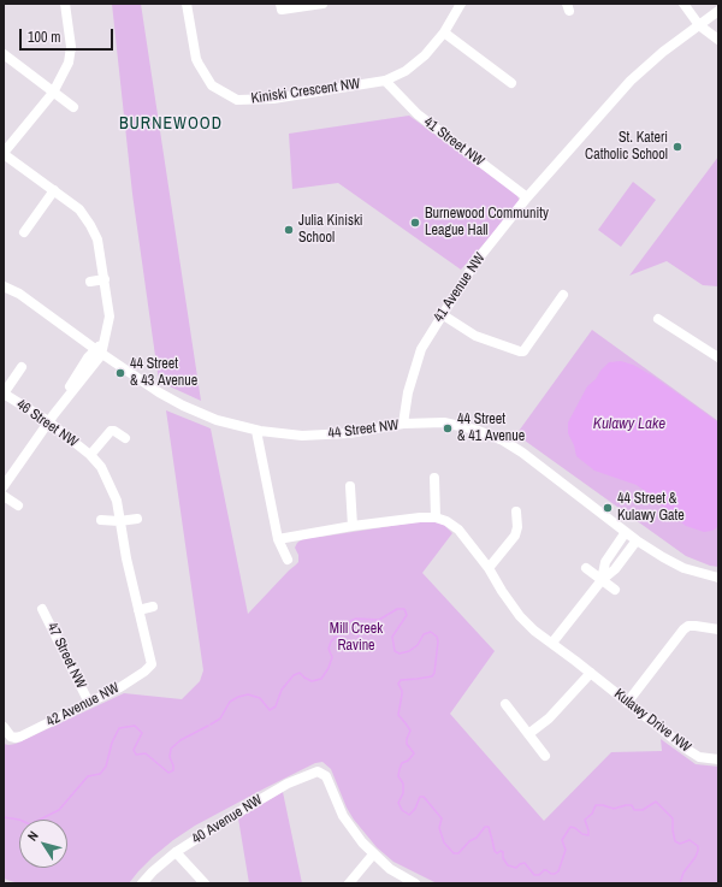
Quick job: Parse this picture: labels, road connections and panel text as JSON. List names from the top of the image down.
{
  "streets": {
    "street": [
      "Kiniski Crescent NW",
      "41 Street NW",
      "41 Avenue NW",
      "46 Street NW",
      "44 Street NW",
      "47 Street NW",
      "42 Avenue NW",
      "Kulawy Drive NW",
      "40 Avenue NW"
    ]
  },
  "crossings": [
    ["Kiniski Crescent NW", "41 Street NW"],
    ["41 Street NW", "41 Avenue NW"],
    ["41 Avenue NW", "44 Street NW"],
    ["46 Street NW", "42 Avenue NW"],
    ["47 Street NW", "42 Avenue NW"]
  ],
  "districts": ["BURNEWOOD"],
  "water": ["Kulawy Lake"],
  "parks": ["Mill Creek Ravine"],
  "places": [
    "St. Kateri Catholic School",
    "Burnewood Community League Hall",
    "Julia Kiniski School",
    "44 Street & 43 Avenue",
    "44 Street & 41 Avenue",
    "44 Street & Kulawy Gate"
  ],
  "scale_bar": "100 m",
  "north": "top left"
}
